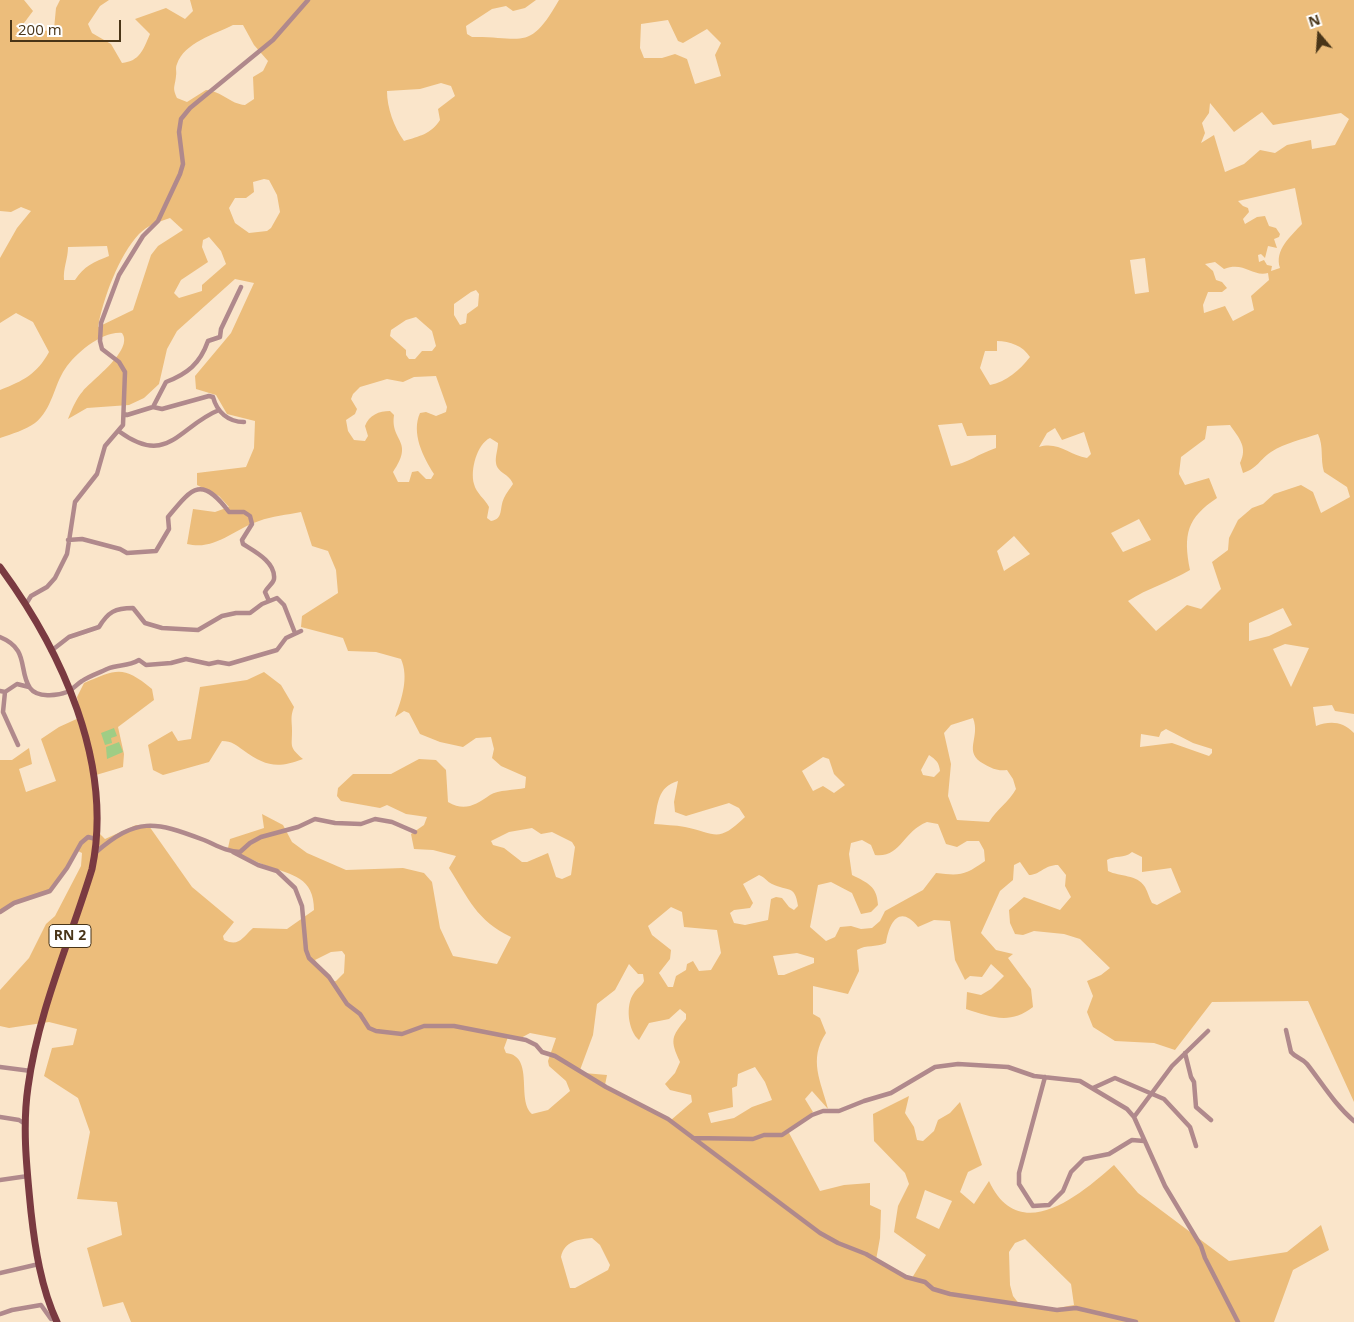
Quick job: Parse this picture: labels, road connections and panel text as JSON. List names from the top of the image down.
{
  "streets": {
    "main road": ["RN 2"]
  },
  "scale_bar": "200 m",
  "north": "top"
}
